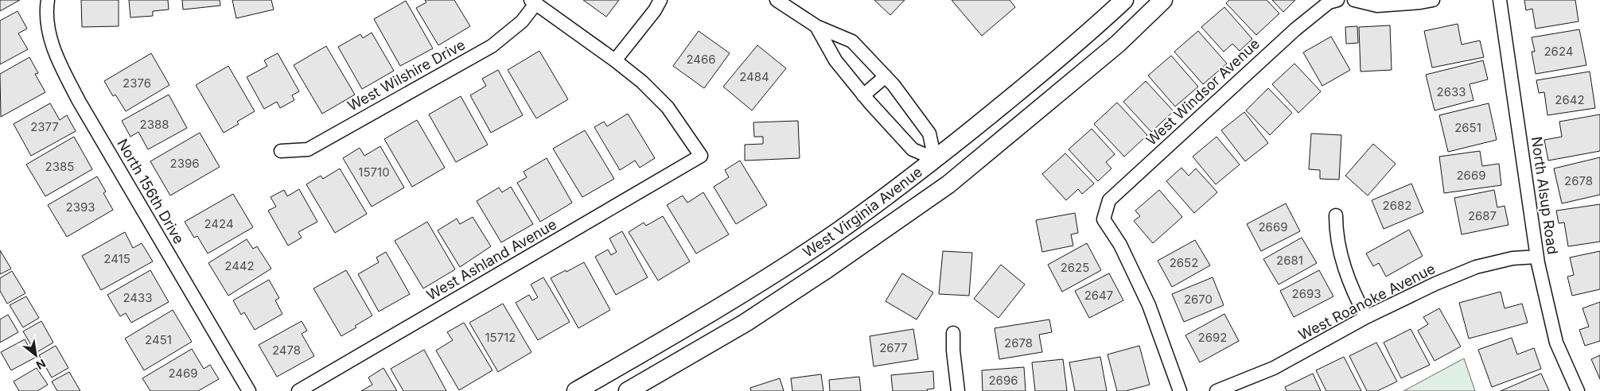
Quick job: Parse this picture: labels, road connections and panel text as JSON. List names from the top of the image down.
{
  "streets": {
    "main road": ["West Virginia Avenue"],
    "street": [
      "West Wilshire Drive",
      "West Windsor Avenue",
      "North 156th Drive",
      "North Alsup Road",
      "West Ashland Avenue",
      "West Roanoke Avenue"
    ]
  },
  "crossings": [
    ["North Alsup Road", "West Roanoke Avenue"]
  ],
  "house_numbers": [
    "2624",
    "2466",
    "2484",
    "2376",
    "2633",
    "2642",
    "2388",
    "2377",
    "2651",
    "2396",
    "2385",
    "15710",
    "2669",
    "2678",
    "2682",
    "2393",
    "2687",
    "2424",
    "2669",
    "2415",
    "2681",
    "2652",
    "2442",
    "2625",
    "2693",
    "2647",
    "2433",
    "2670",
    "15712",
    "2692",
    "2451",
    "2678",
    "2677",
    "2478",
    "2469",
    "2696"
  ],
  "north": "bottom right"
}
